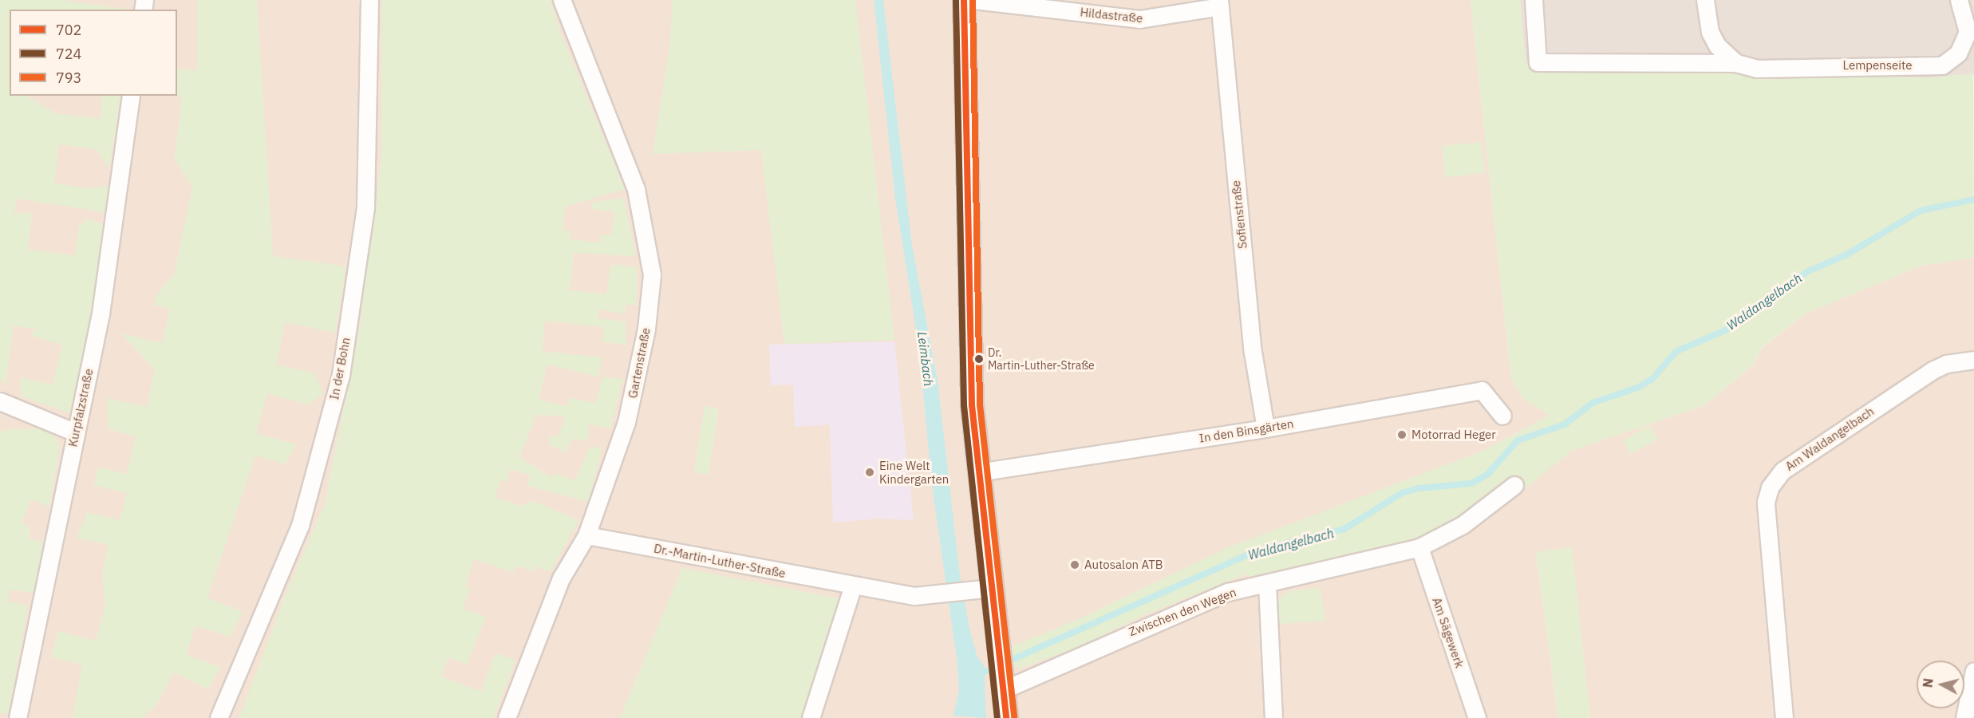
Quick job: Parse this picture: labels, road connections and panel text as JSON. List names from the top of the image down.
{
  "streets": {
    "street": [
      "Hildastraße",
      "Lempenseite",
      "Sofienstraße",
      "Gartenstraße",
      "In der Bohn",
      "Kurpfalzstraße",
      "In den Binsgärten",
      "Am Waldangelbach",
      "Dr.-Martin-Luther-Straße",
      "Zwischen den Wegen",
      "Am Sägewerk"
    ]
  },
  "crossings": [
    ["Hildastraße", "Sofienstraße"],
    ["Sofienstraße", "In den Binsgärten"],
    ["Gartenstraße", "Dr.-Martin-Luther-Straße"]
  ],
  "water": ["Waldangelbach", "Leimbach"],
  "places": [
    "Dr. Martin-Luther-Straße",
    "Motorrad Heger",
    "Eine Welt Kindergarten",
    "Autosalon ATB"
  ],
  "lines": ["transit line 702", "transit line 724", "transit line 793"],
  "legend": ["702", "724", "793"],
  "north": "left"
}
